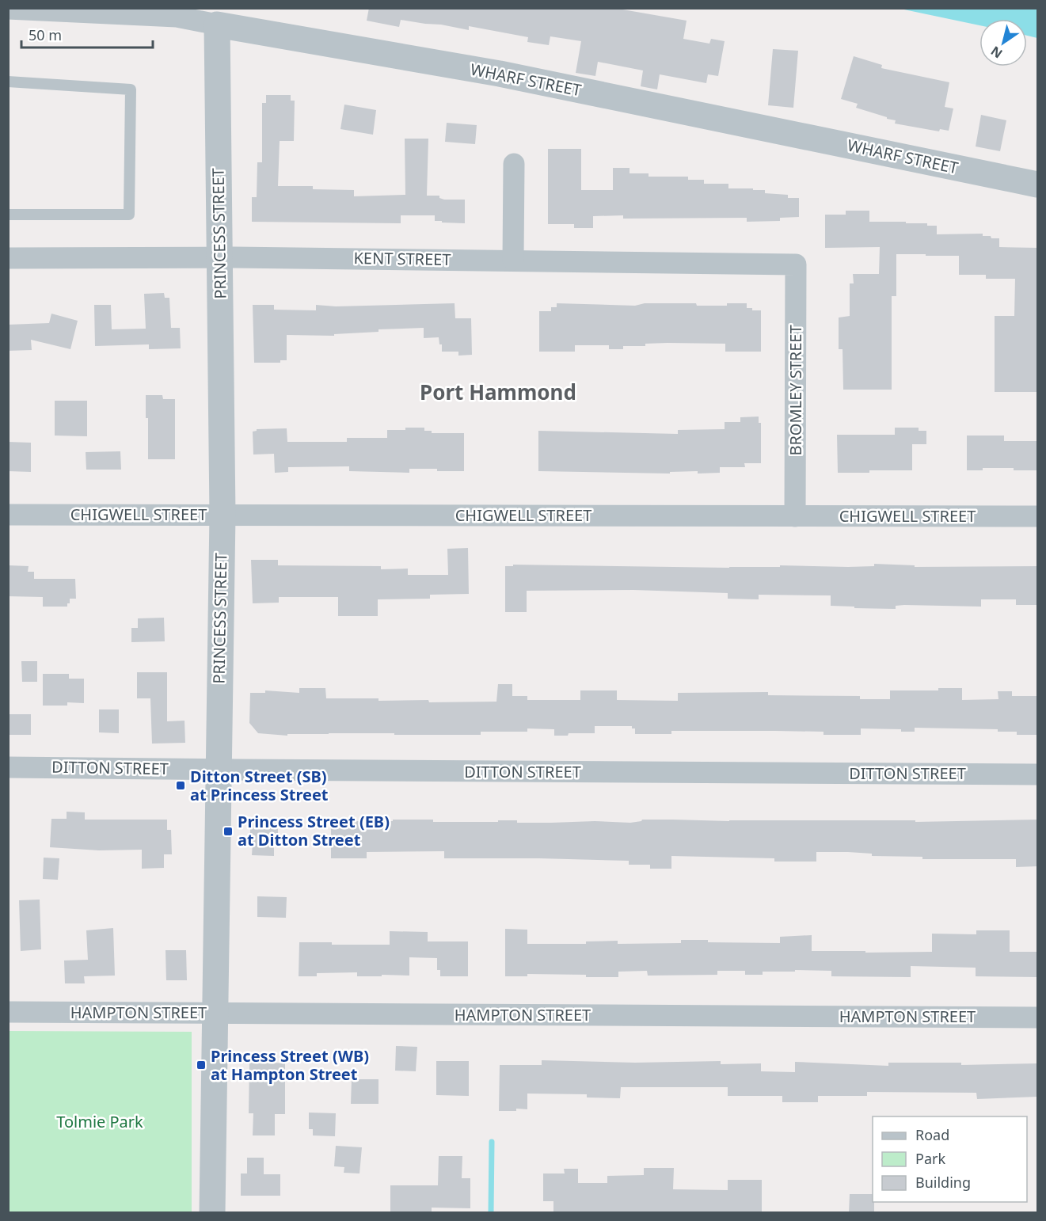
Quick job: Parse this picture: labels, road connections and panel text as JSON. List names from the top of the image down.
{
  "streets": {
    "street": [
      "WHARF STREET",
      "PRINCESS STREET",
      "KENT STREET",
      "BROMLEY STREET",
      "CHIGWELL STREET",
      "DITTON STREET",
      "HAMPTON STREET"
    ]
  },
  "crossings": [
    ["WHARF STREET", "PRINCESS STREET"],
    ["PRINCESS STREET", "KENT STREET"],
    ["PRINCESS STREET", "CHIGWELL STREET"],
    ["PRINCESS STREET", "DITTON STREET"],
    ["PRINCESS STREET", "HAMPTON STREET"],
    ["KENT STREET", "BROMLEY STREET"],
    ["BROMLEY STREET", "CHIGWELL STREET"]
  ],
  "districts": ["Port Hammond"],
  "parks": ["Tolmie Park"],
  "places": {
    "transit": ["Ditton Street (SB) at Princess Street", "Princess Street (EB) at Ditton Street", "Princess Street (WB) at Hampton Street"]
  },
  "legend": ["Road", "Park", "Building"],
  "scale_bar": "50 m",
  "north": "bottom left"
}
